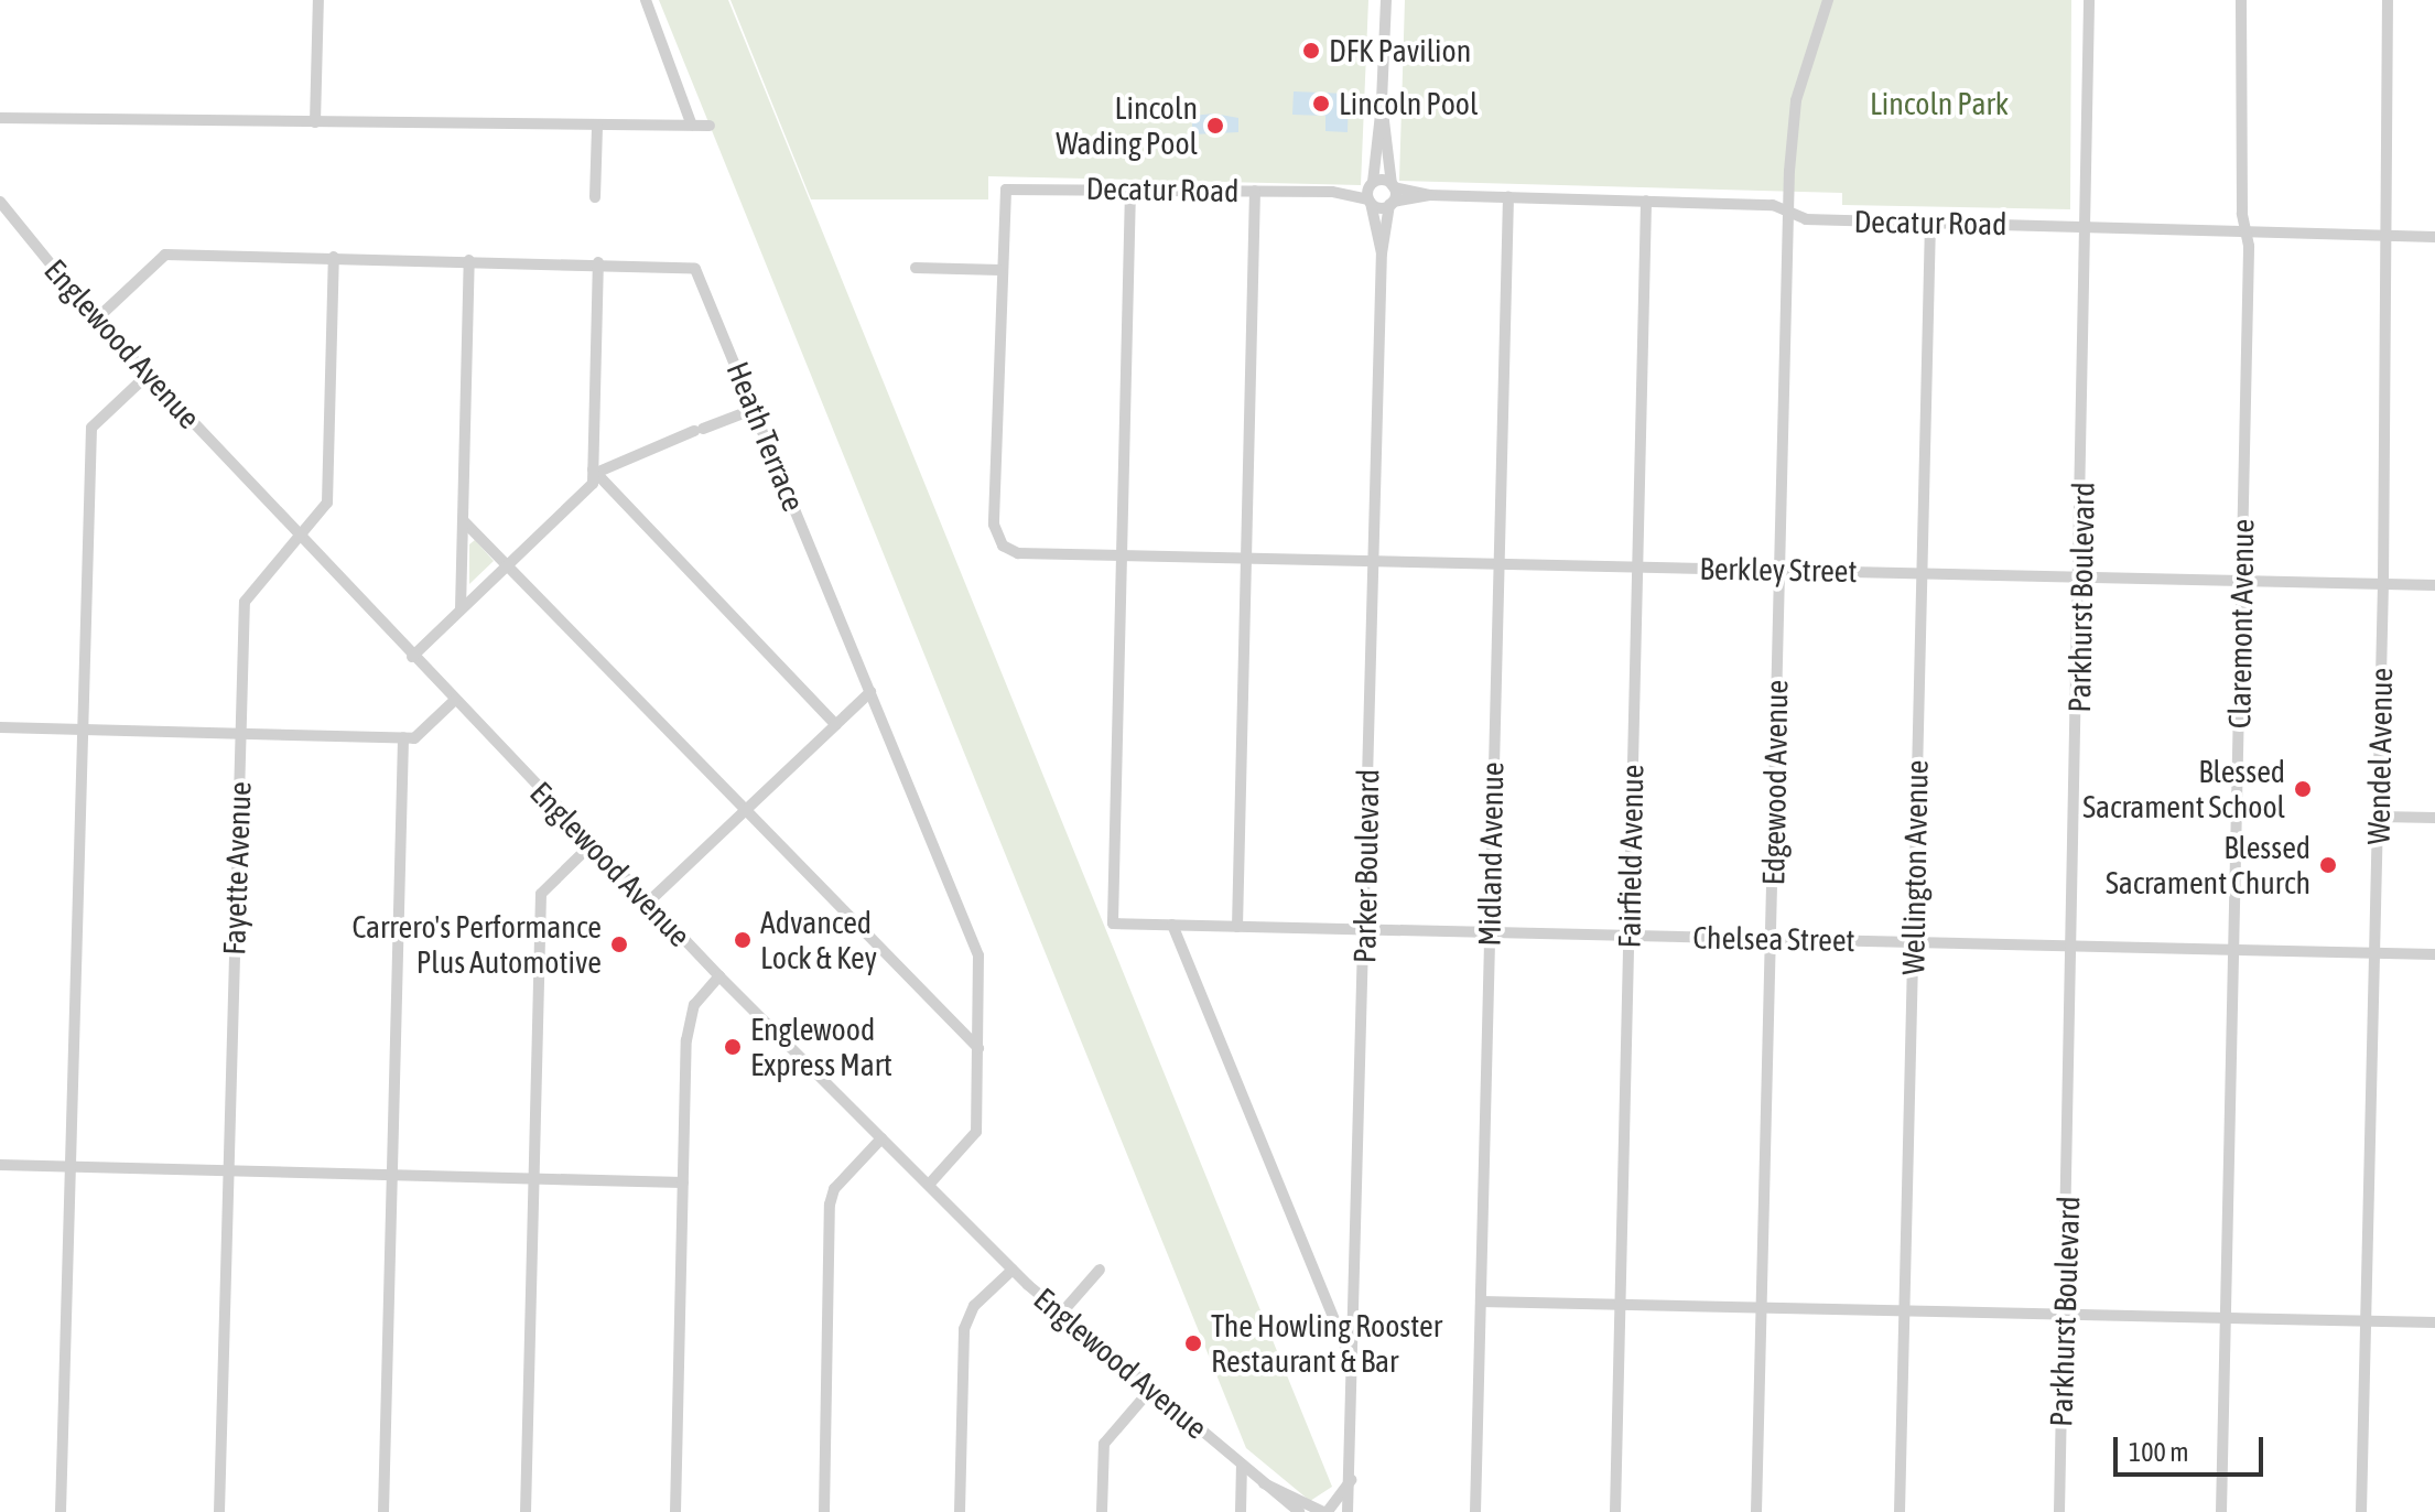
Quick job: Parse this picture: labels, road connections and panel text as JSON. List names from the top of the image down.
{
  "streets": {
    "street": [
      "Decatur Road",
      "Englewood Avenue",
      "Heath Terrace",
      "Berkley Street",
      "Parkhurst Boulevard",
      "Claremont Avenue",
      "Wendel Avenue",
      "Edgewood Avenue",
      "Midland Avenue",
      "Fairfield Avenue",
      "Parker Boulevard",
      "Wellington Avenue",
      "Fayette Avenue",
      "Chelsea Street"
    ]
  },
  "crossings": [
    ["Decatur Road", "Berkley Street"],
    ["Decatur Road", "Parkhurst Boulevard"],
    ["Decatur Road", "Claremont Avenue"],
    ["Decatur Road", "Wendel Avenue"],
    ["Decatur Road", "Edgewood Avenue"],
    ["Decatur Road", "Midland Avenue"],
    ["Decatur Road", "Fairfield Avenue"],
    ["Decatur Road", "Parker Boulevard"],
    ["Decatur Road", "Wellington Avenue"],
    ["Englewood Avenue", "Heath Terrace"],
    ["Englewood Avenue", "Parker Boulevard"],
    ["Englewood Avenue", "Fayette Avenue"],
    ["Heath Terrace", "Fayette Avenue"],
    ["Berkley Street", "Parkhurst Boulevard"],
    ["Berkley Street", "Claremont Avenue"],
    ["Berkley Street", "Wendel Avenue"],
    ["Berkley Street", "Edgewood Avenue"],
    ["Berkley Street", "Midland Avenue"],
    ["Berkley Street", "Fairfield Avenue"],
    ["Berkley Street", "Parker Boulevard"],
    ["Berkley Street", "Wellington Avenue"],
    ["Berkley Street", "Chelsea Street"],
    ["Parkhurst Boulevard", "Chelsea Street"],
    ["Claremont Avenue", "Chelsea Street"],
    ["Wendel Avenue", "Chelsea Street"],
    ["Edgewood Avenue", "Chelsea Street"],
    ["Midland Avenue", "Chelsea Street"],
    ["Fairfield Avenue", "Chelsea Street"],
    ["Parker Boulevard", "Chelsea Street"],
    ["Wellington Avenue", "Chelsea Street"]
  ],
  "parks": ["Lincoln Park"],
  "places": [
    "DFK Pavilion",
    "Lincoln Pool",
    "Lincoln Wading Pool",
    "Blessed Sacrament School",
    "Blessed Sacrament Church",
    "Advanced Lock & Key",
    "Carrero's Performance Plus Automotive",
    "Englewood Express Mart",
    "The Howling Rooster Restaurant & Bar"
  ],
  "scale_bar": "100 m"
}
